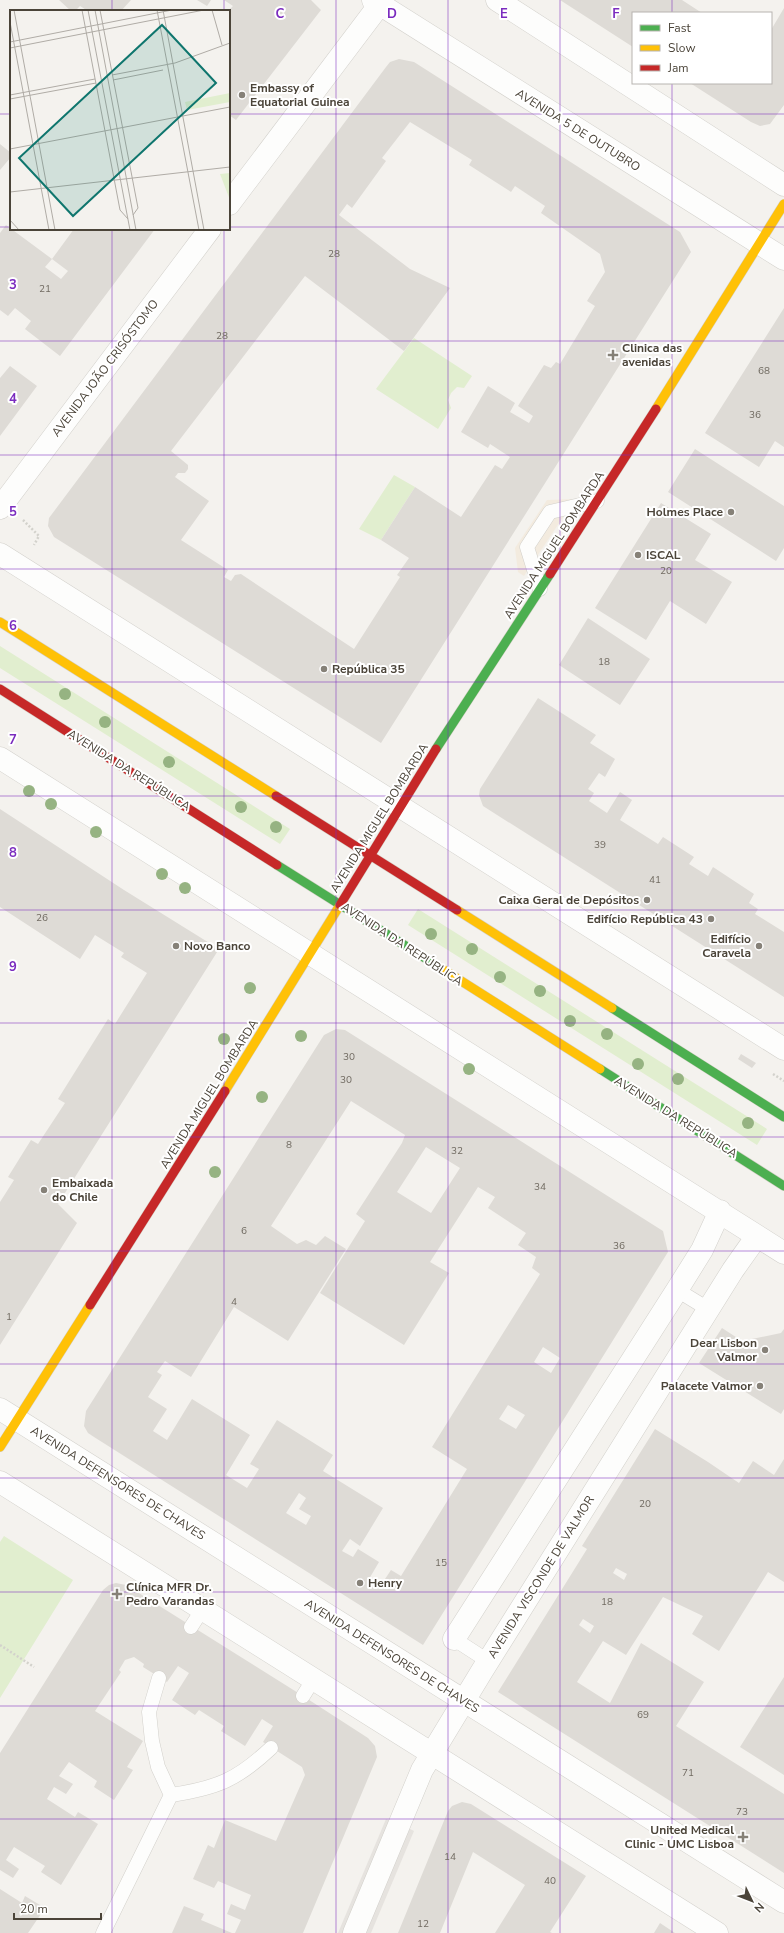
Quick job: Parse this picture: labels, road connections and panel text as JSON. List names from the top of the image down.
{
  "streets": {
    "main road": ["AVENIDA MIGUEL BOMBARDA", "AVENIDA DA REPÚBLICA"],
    "street": [
      "AVENIDA 5 DE OUTUBRO",
      "AVENIDA JOÃO CRISÓSTOMO",
      "AVENIDA DEFENSORES DE CHAVES",
      "AVENIDA VISCONDE DE VALMOR"
    ]
  },
  "crossings": [
    ["AVENIDA 5 DE OUTUBRO", "AVENIDA MIGUEL BOMBARDA"],
    ["AVENIDA MIGUEL BOMBARDA", "AVENIDA DA REPÚBLICA"],
    ["AVENIDA MIGUEL BOMBARDA", "AVENIDA DEFENSORES DE CHAVES"],
    ["AVENIDA DEFENSORES DE CHAVES", "AVENIDA VISCONDE DE VALMOR"]
  ],
  "places": {
    "other": [
      "Embassy of Equatorial Guinea",
      "Holmes Place",
      "ISCAL",
      "República 35",
      "Caixa Geral de Depósitos",
      "Edifício República 43",
      "Novo Banco",
      "Edifício Caravela",
      "Embaixada do Chile",
      "Dear Lisbon Valmor",
      "Palacete Valmor",
      "Henry"
    ],
    "health": ["Clinica das avenidas", "Clínica MFR Dr. Pedro Varandas", "United Medical Clinic - UMC Lisboa"]
  },
  "house_numbers": [
    "28",
    "21",
    "28",
    "68",
    "36",
    "20",
    "18",
    "39",
    "41",
    "26",
    "30",
    "30",
    "8",
    "32",
    "34",
    "6",
    "36",
    "4",
    "1",
    "20",
    "15",
    "18",
    "69",
    "71",
    "73",
    "14",
    "40",
    "12"
  ],
  "legend": ["Fast", "Slow", "Jam"],
  "scale_bar": "20 m",
  "north": "bottom right",
  "grid": {
    "columns": [
      "C",
      "D",
      "E",
      "F"
    ],
    "rows": [
      "3",
      "4",
      "5",
      "6",
      "7",
      "8",
      "9"
    ]
  }
}
